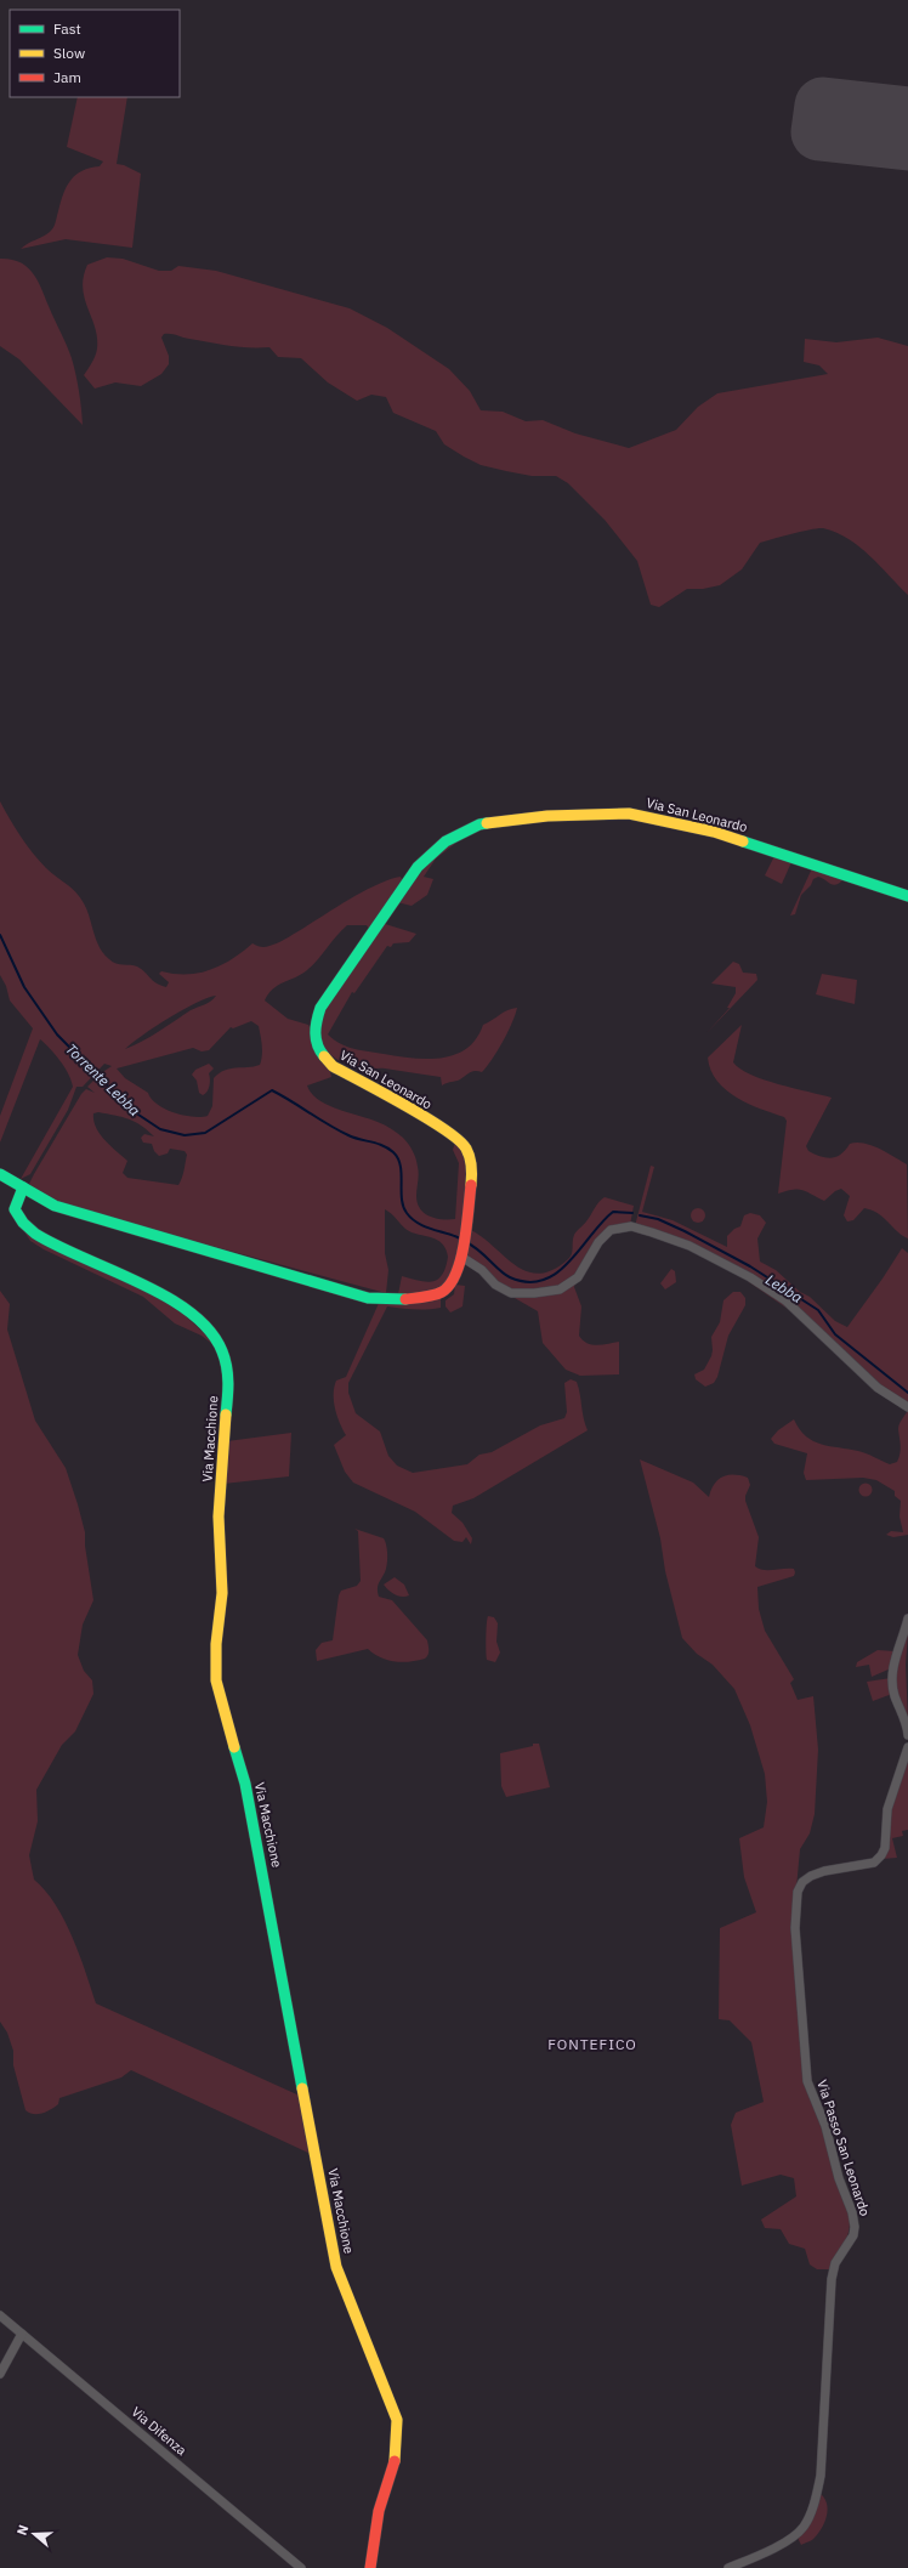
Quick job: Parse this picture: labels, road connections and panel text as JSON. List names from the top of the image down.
{
  "streets": {
    "street": [
      "Via San Leonardo",
      "Via Macchione",
      "Via Passo San Leonardo",
      "Via Difenza"
    ]
  },
  "crossings": [
    ["Via San Leonardo", "Via Macchione"]
  ],
  "districts": ["FONTEFICO"],
  "water": ["Torrente Lebba", "Lebba"],
  "legend": ["Fast", "Slow", "Jam"],
  "north": "left"
}
